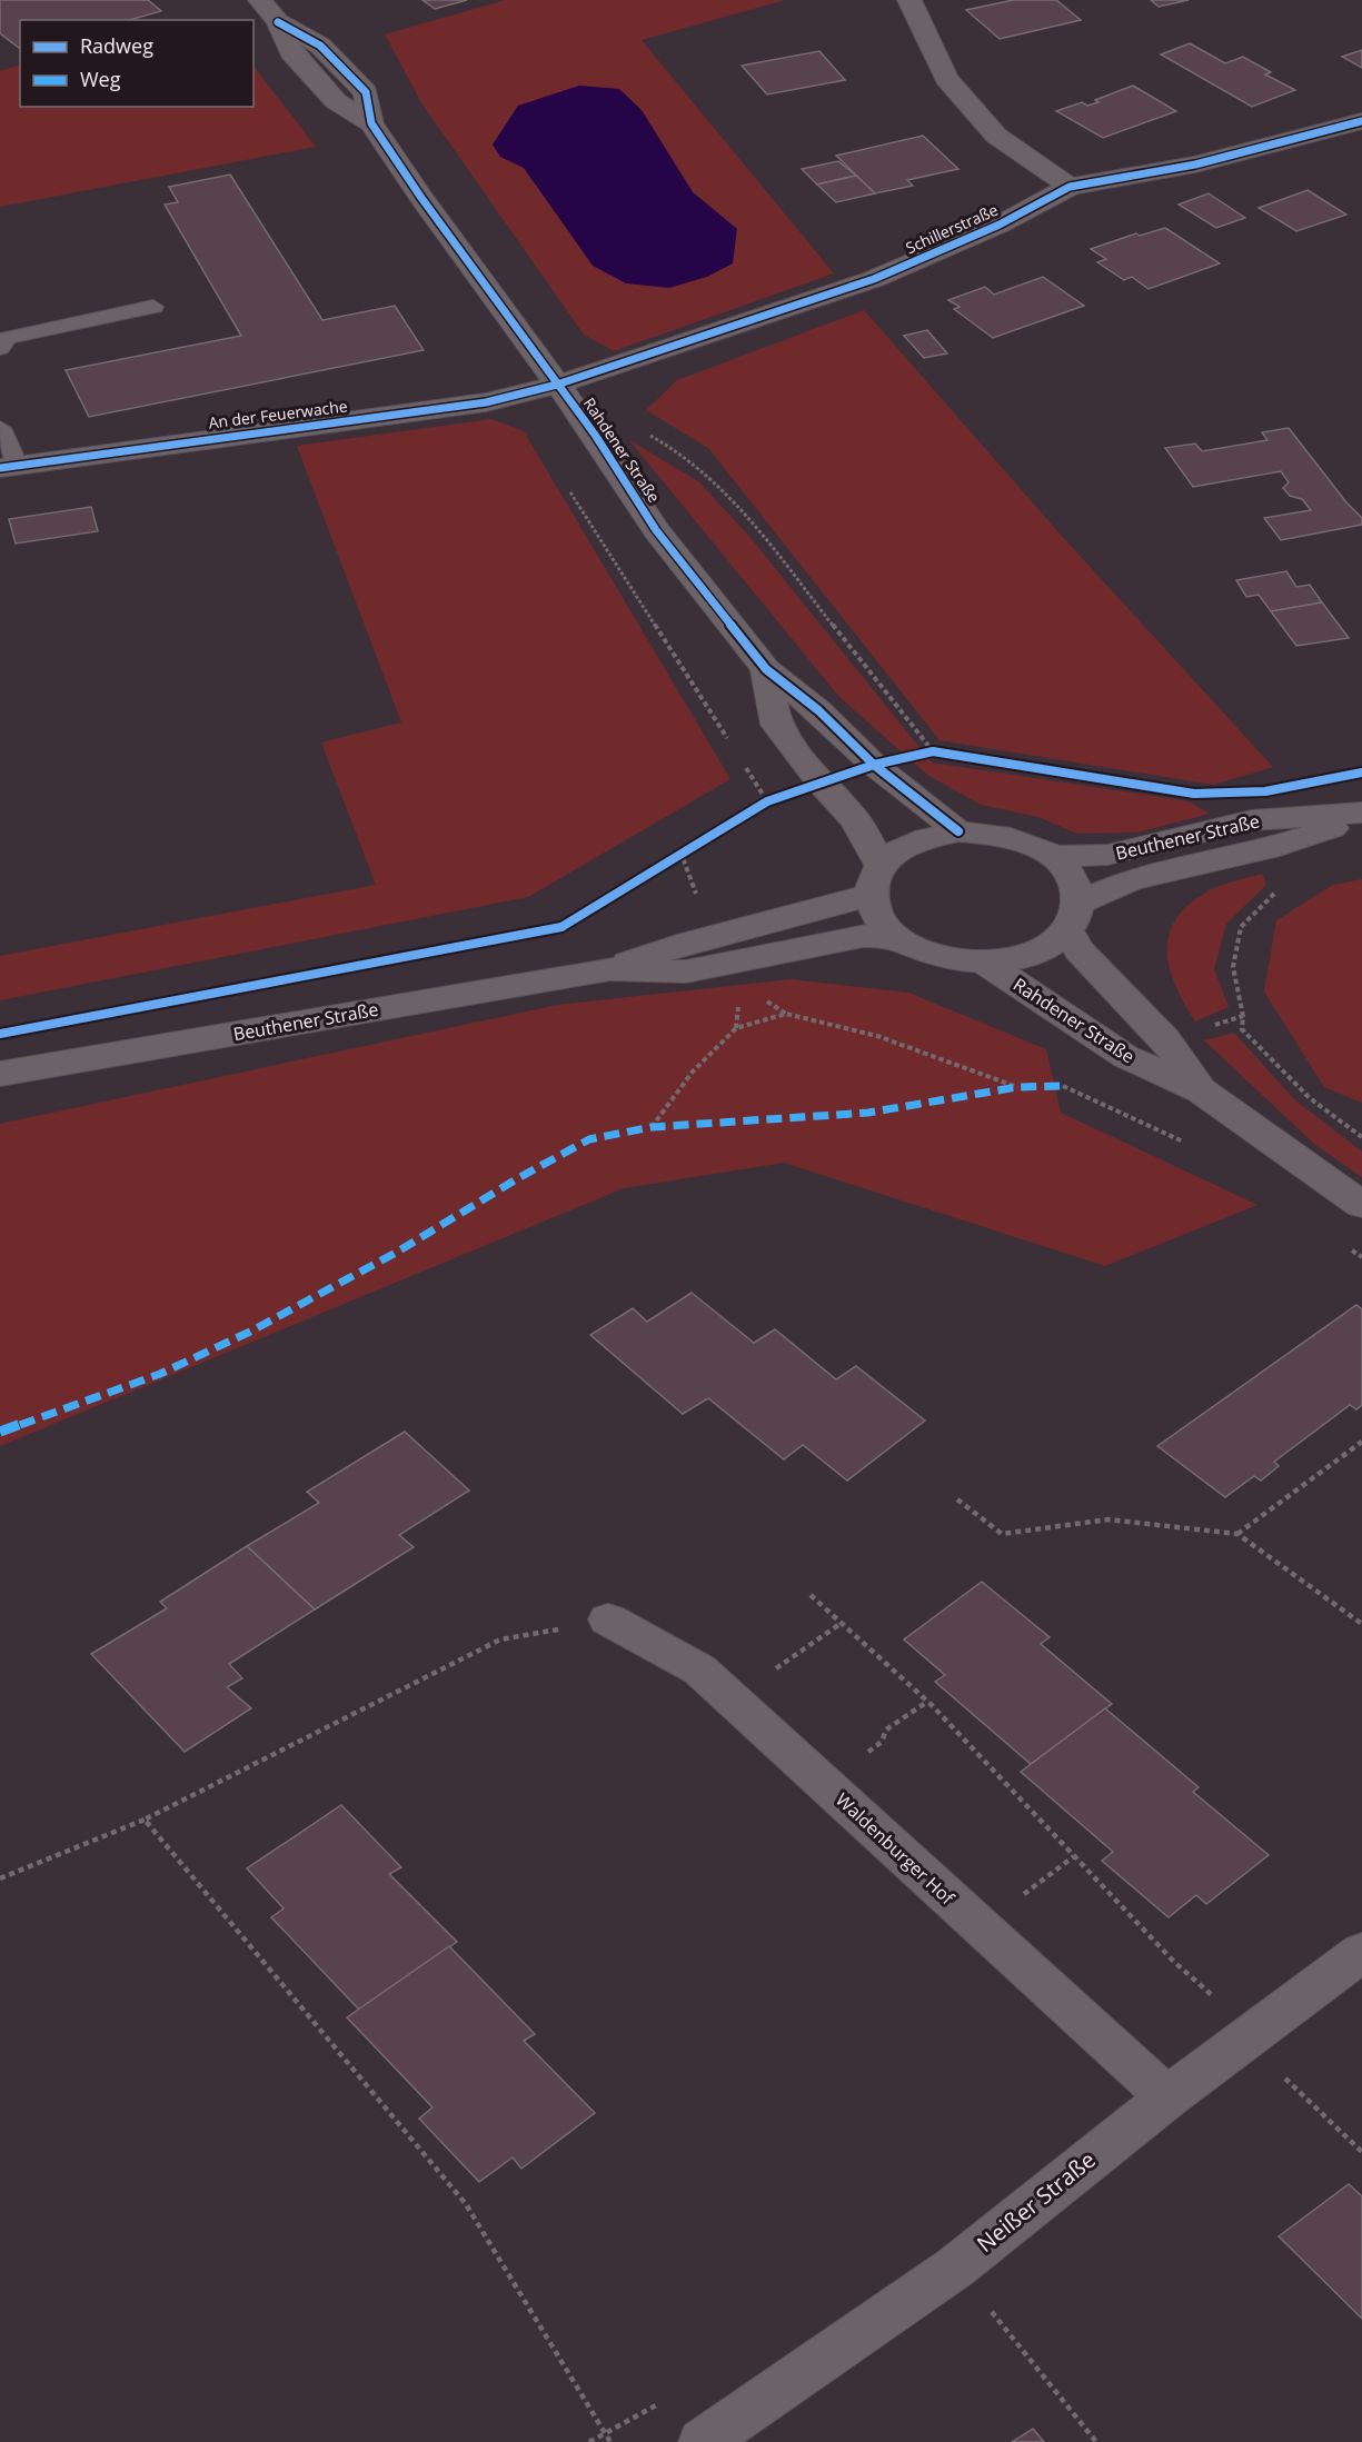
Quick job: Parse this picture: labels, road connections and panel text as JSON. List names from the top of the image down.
{
  "streets": {
    "street": [
      "Schillerstraße",
      "An der Feuerwache",
      "Rahdener Straße",
      "Beuthener Straße",
      "Waldenburger Hof",
      "Neißer Straße"
    ]
  },
  "crossings": [
    ["Schillerstraße", "An der Feuerwache"],
    ["Schillerstraße", "Rahdener Straße"],
    ["An der Feuerwache", "Rahdener Straße"],
    ["Rahdener Straße", "Beuthener Straße"],
    ["Waldenburger Hof", "Neißer Straße"]
  ],
  "legend": ["Radweg", "Weg"]
}
